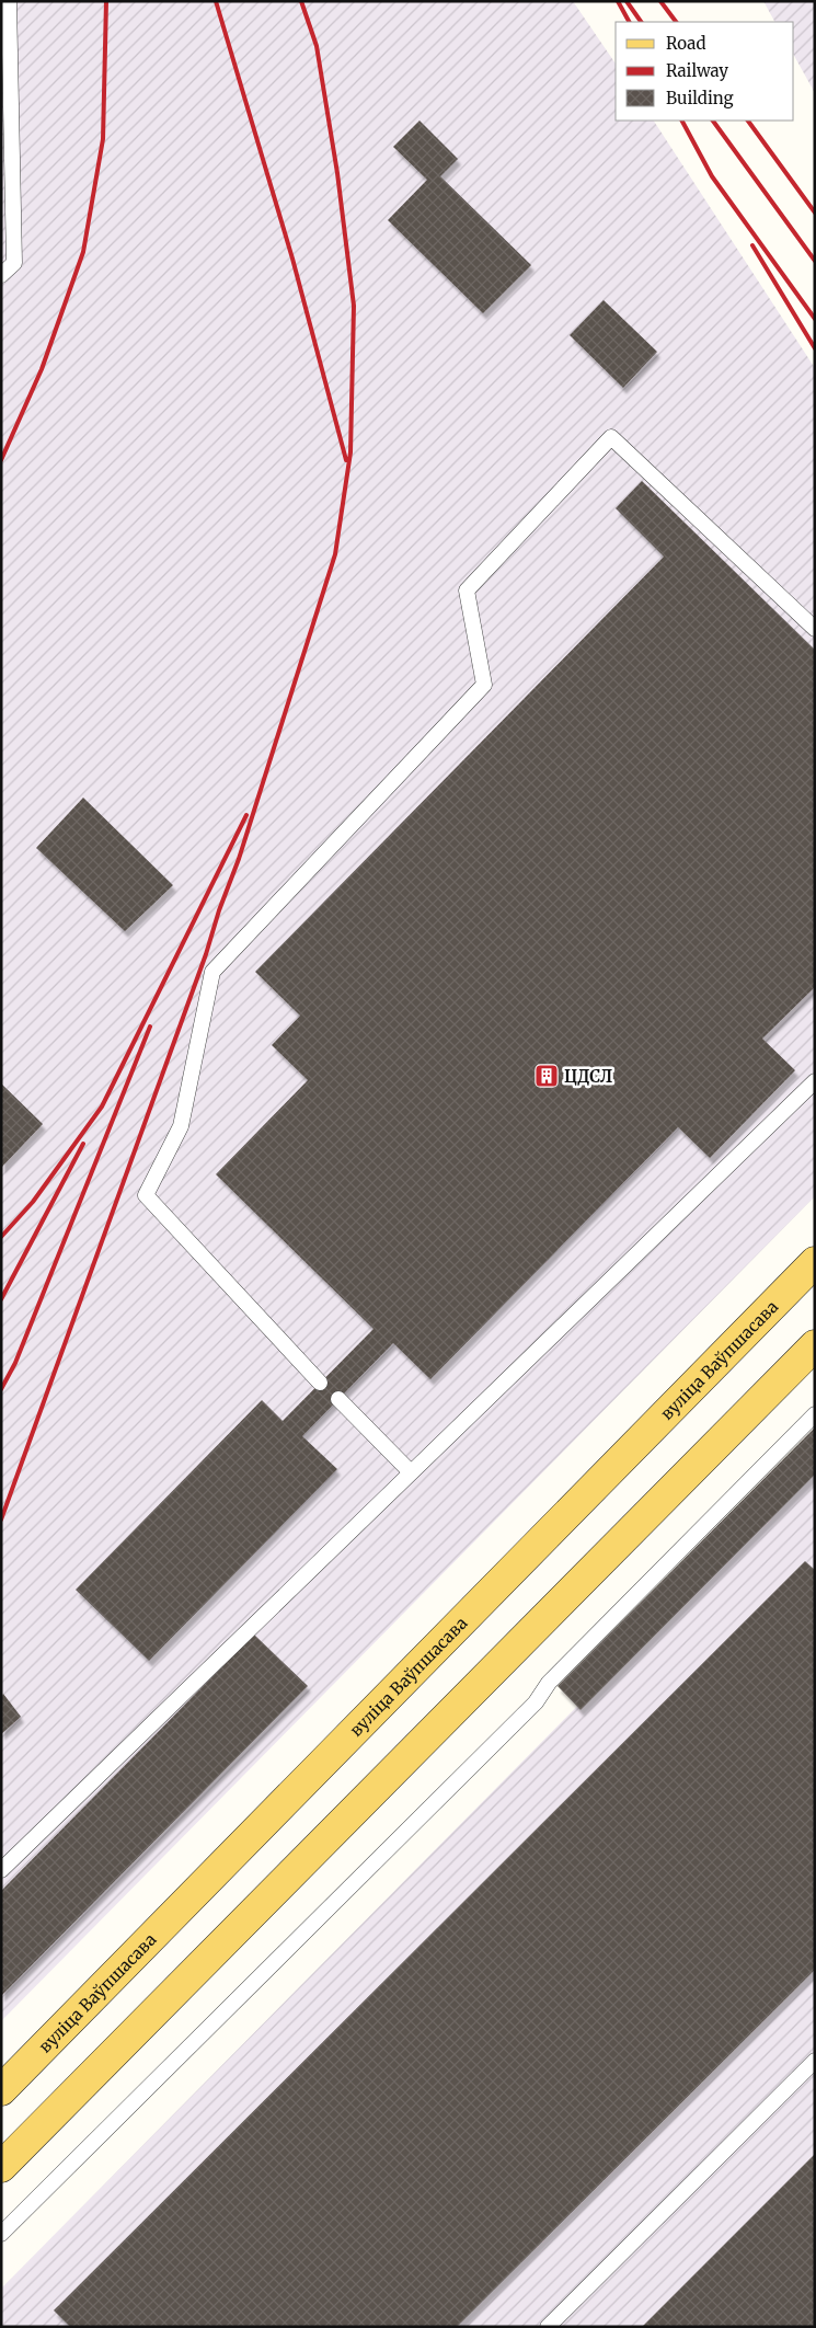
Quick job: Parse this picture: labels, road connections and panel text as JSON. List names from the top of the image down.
{
  "streets": {
    "main road": ["вуліца Ваўпшасава"]
  },
  "places": {
    "building": ["ЦДСЛ"]
  },
  "legend": ["Road", "Railway", "Building"]
}
